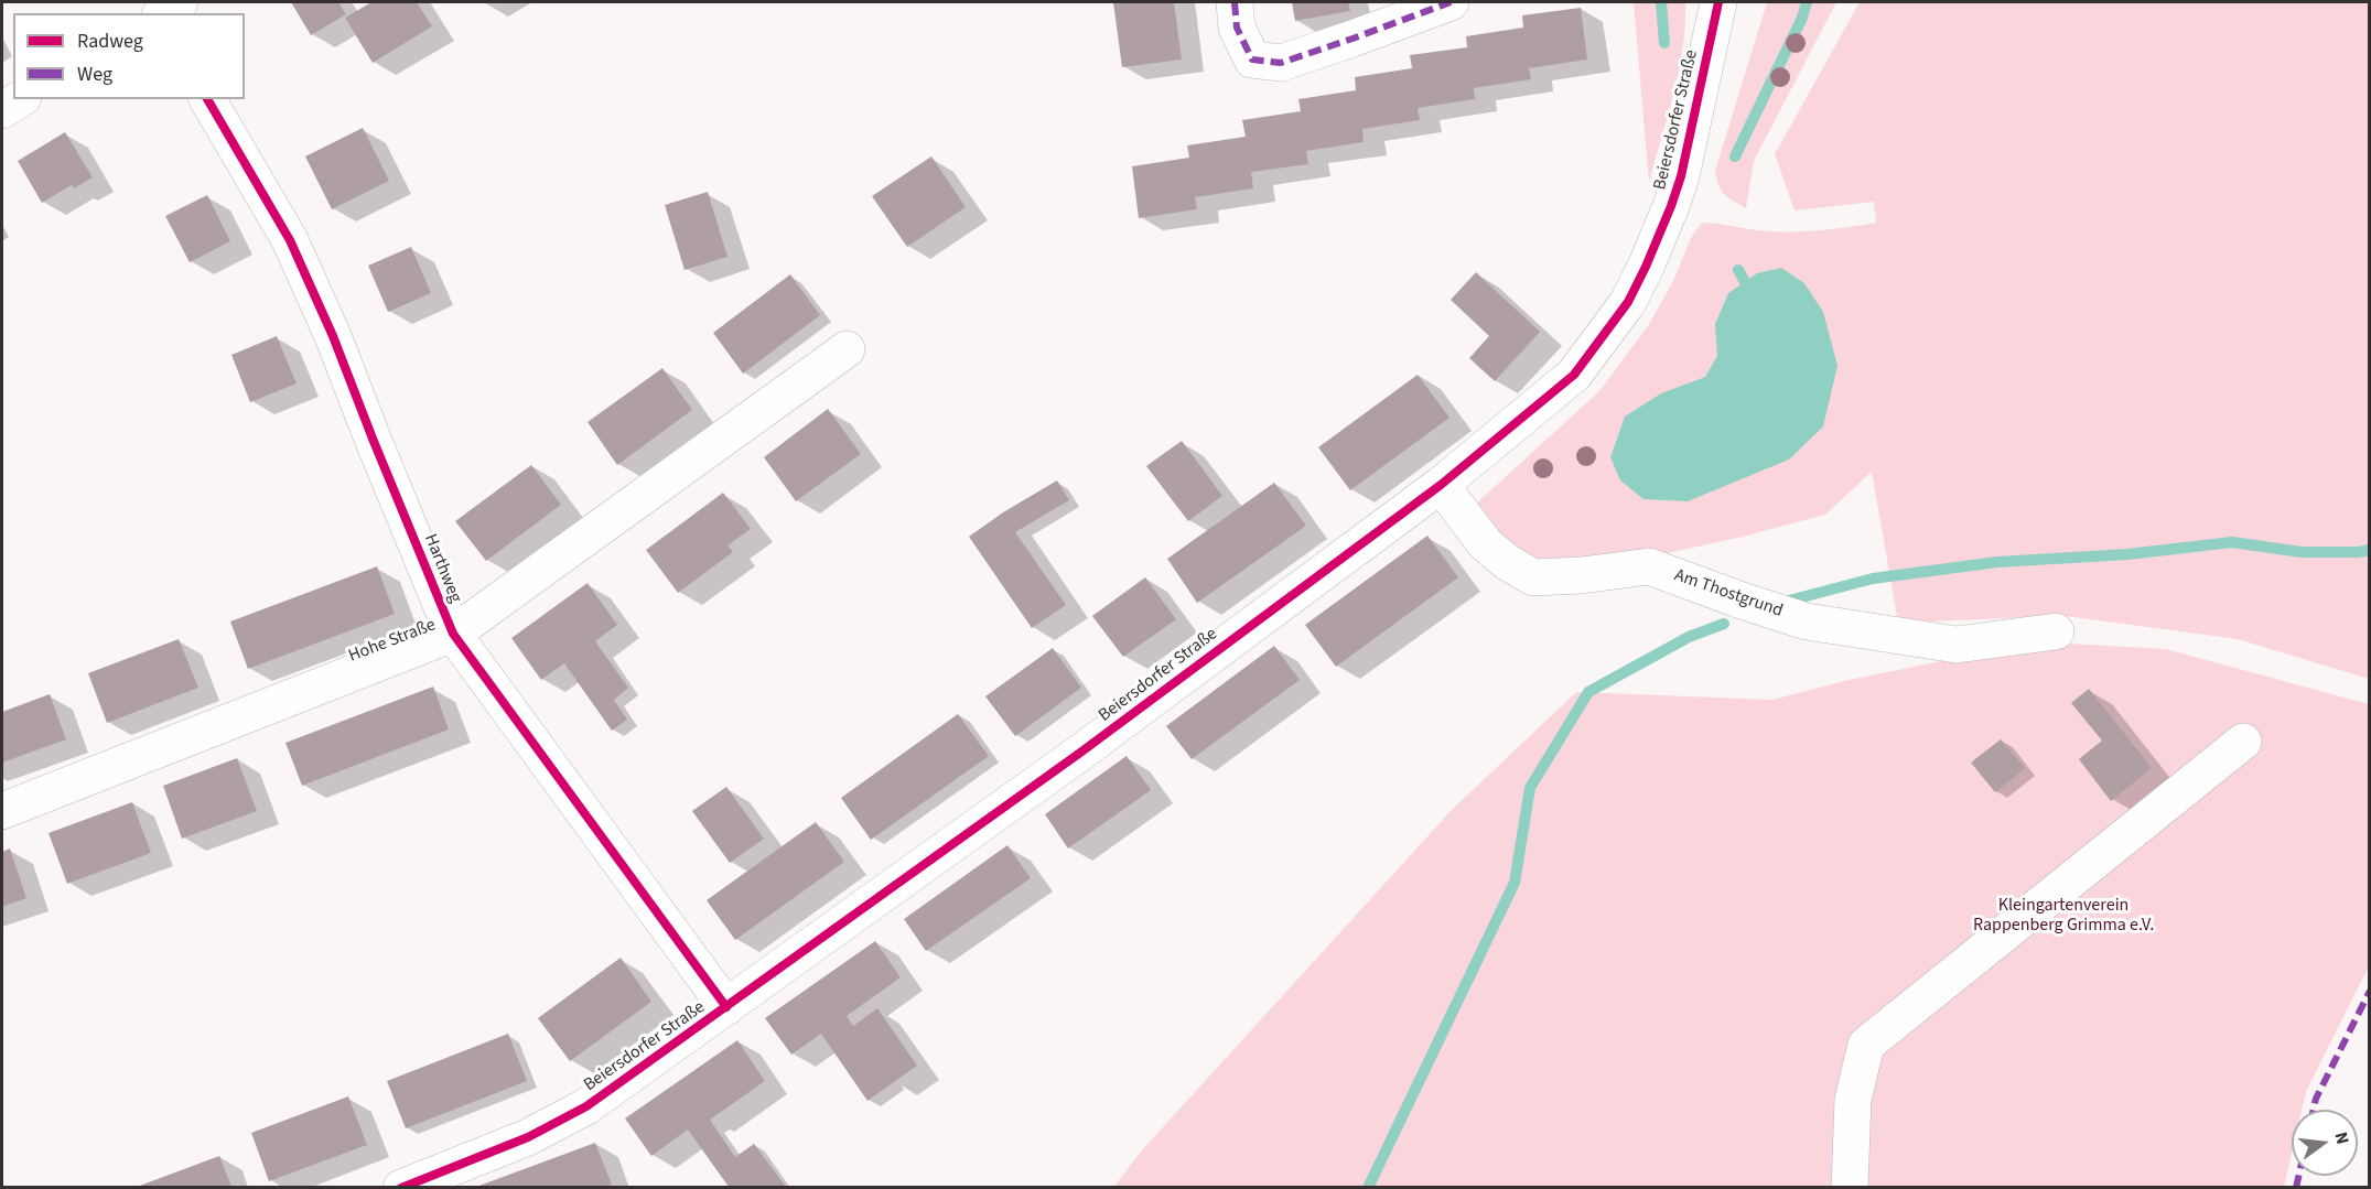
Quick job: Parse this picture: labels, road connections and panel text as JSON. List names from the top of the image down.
{
  "streets": {
    "street": [
      "Beiersdorfer Straße",
      "Harthweg",
      "Am Thostgrund",
      "Hohe Straße"
    ]
  },
  "crossings": [
    ["Beiersdorfer Straße", "Harthweg"],
    ["Beiersdorfer Straße", "Am Thostgrund"],
    ["Harthweg", "Hohe Straße"]
  ],
  "parks": ["Kleingartenverein Rappenberg Grimma e.V."],
  "legend": ["Radweg", "Weg"],
  "north": "right"
}
